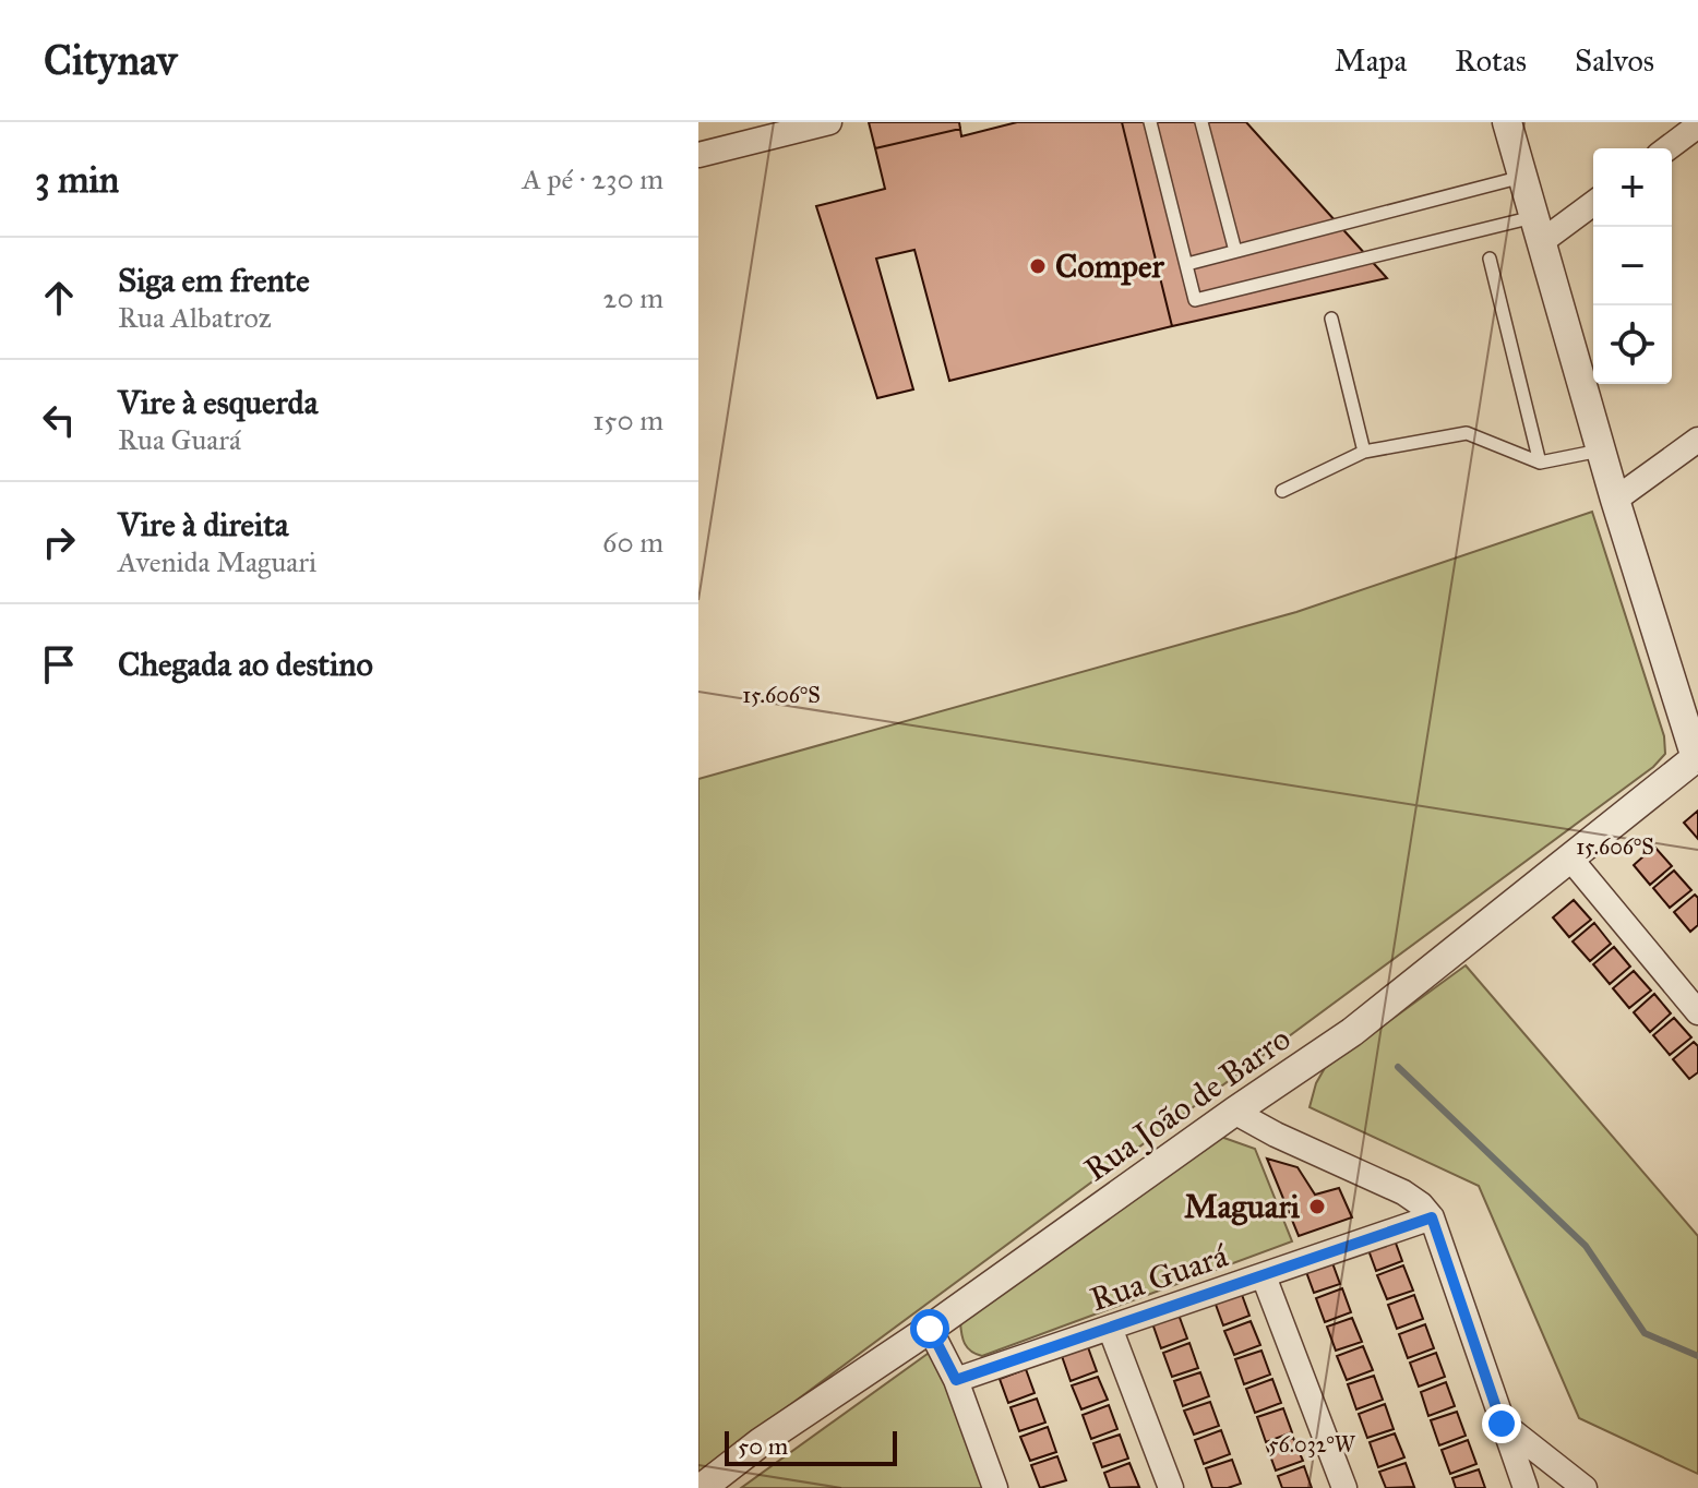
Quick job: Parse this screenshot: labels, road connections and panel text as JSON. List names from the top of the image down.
{
  "streets": {
    "street": ["Rua João de Barro", "Rua Guará"]
  },
  "places": ["Comper", "Maguari"],
  "scale_bar": "50 m",
  "page": {
    "header": "Citynav",
    "nav": ["Mapa", "Rotas", "Salvos"],
    "heading": ["3 min", "A pé · 230 m"],
    "map_buttons": ["+", "−"],
    "list": [
      ["Siga em frente", "Rua Albatroz", "20 m"],
      ["Vire à esquerda", "Rua Guará", "150 m"],
      ["Vire à direita", "Avenida Maguari", "60 m"],
      "Chegada ao destino"
    ],
    "scale": "50 m"
  },
  "coordinates": ["15.606°S", "56.032°W"]
}
